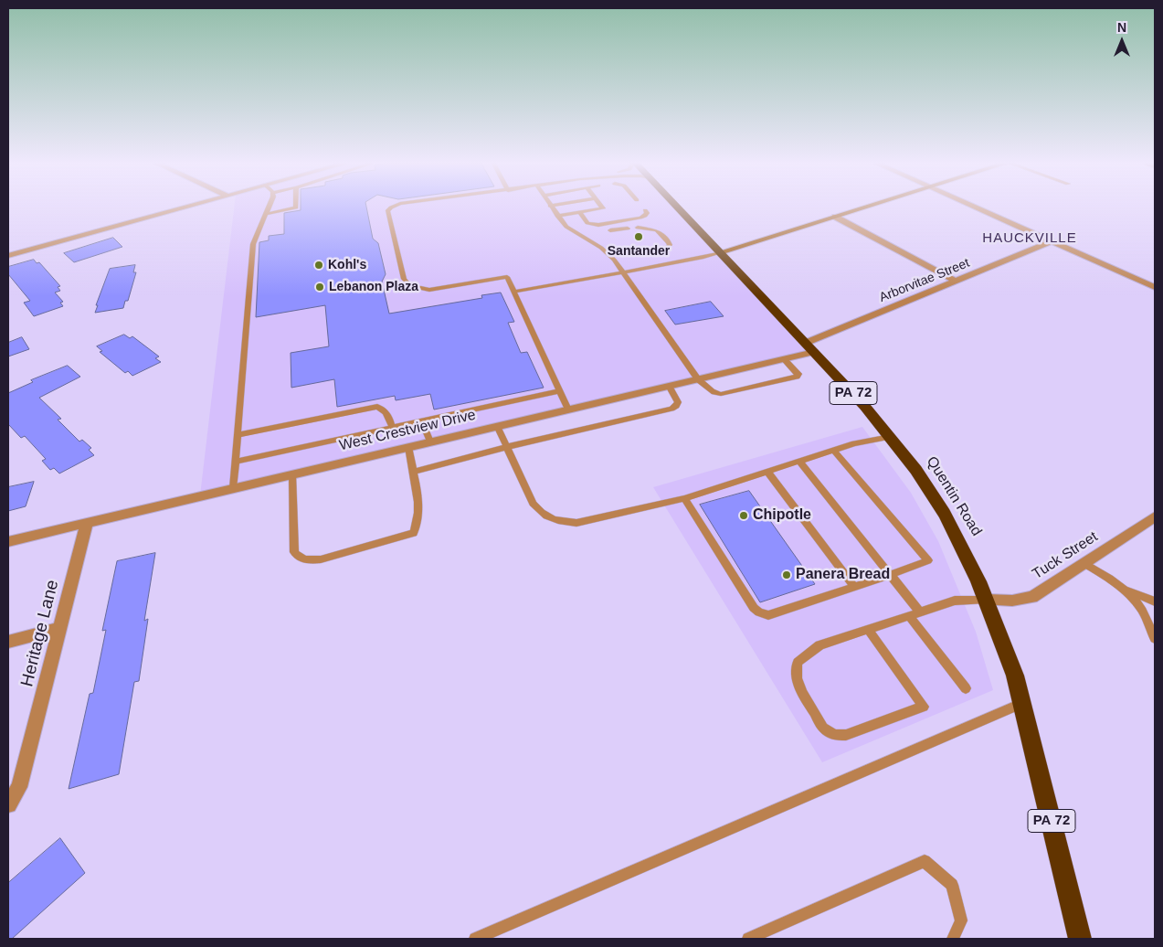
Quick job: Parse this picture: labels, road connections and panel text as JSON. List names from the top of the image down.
{
  "streets": {
    "highway": ["PA 72", "Quentin Road"],
    "street": [
      "Arborvitae Street",
      "West Crestview Drive",
      "Tuck Street",
      "Heritage Lane"
    ]
  },
  "crossings": [
    ["Arborvitae Street", "West Crestview Drive"],
    ["Arborvitae Street", "Quentin Road"],
    ["West Crestview Drive", "Quentin Road"],
    ["West Crestview Drive", "Heritage Lane"],
    ["Quentin Road", "Tuck Street"]
  ],
  "districts": ["HAUCKVILLE"],
  "places": [
    "Santander",
    "Kohl's",
    "Lebanon Plaza",
    "Chipotle",
    "Panera Bread"
  ],
  "north": "top"
}
